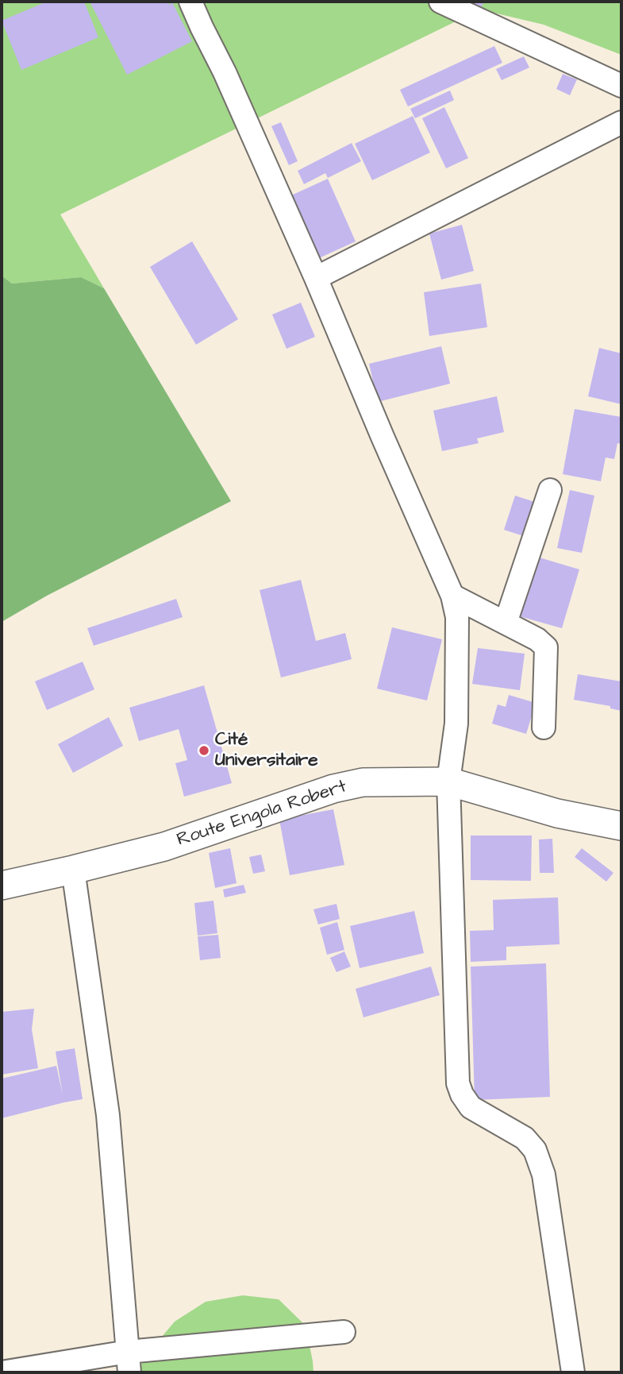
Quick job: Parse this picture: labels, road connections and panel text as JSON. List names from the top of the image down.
{
  "streets": {
    "street": ["Route Engola Robert"]
  },
  "places": ["Cité Universitaire"]
}
